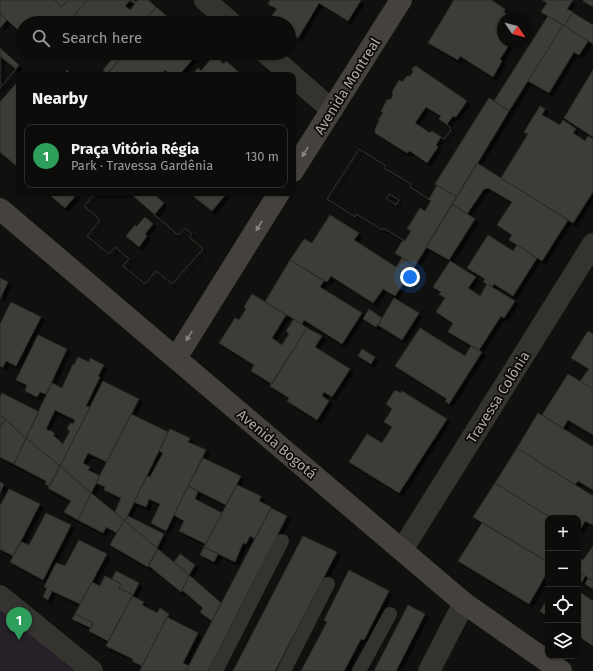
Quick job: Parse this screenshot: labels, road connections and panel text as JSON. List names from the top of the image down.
{
  "streets": {
    "street": ["Avenida Montreal", "Travessa Colônia", "Avenida Bogotá"]
  },
  "crossings": [
    ["Travessa Colônia", "Avenida Bogotá"]
  ],
  "north": "bottom right",
  "page": {
    "search": "Search here",
    "heading": "Nearby",
    "list": [
      {
        "mark": "1",
        "name": "Praça Vitória Régia",
        "note": "Park · Travessa Gardênia",
        "value": "130 m"
      }
    ],
    "map_buttons": ["+", "−"],
    "pins": "1"
  }
}
